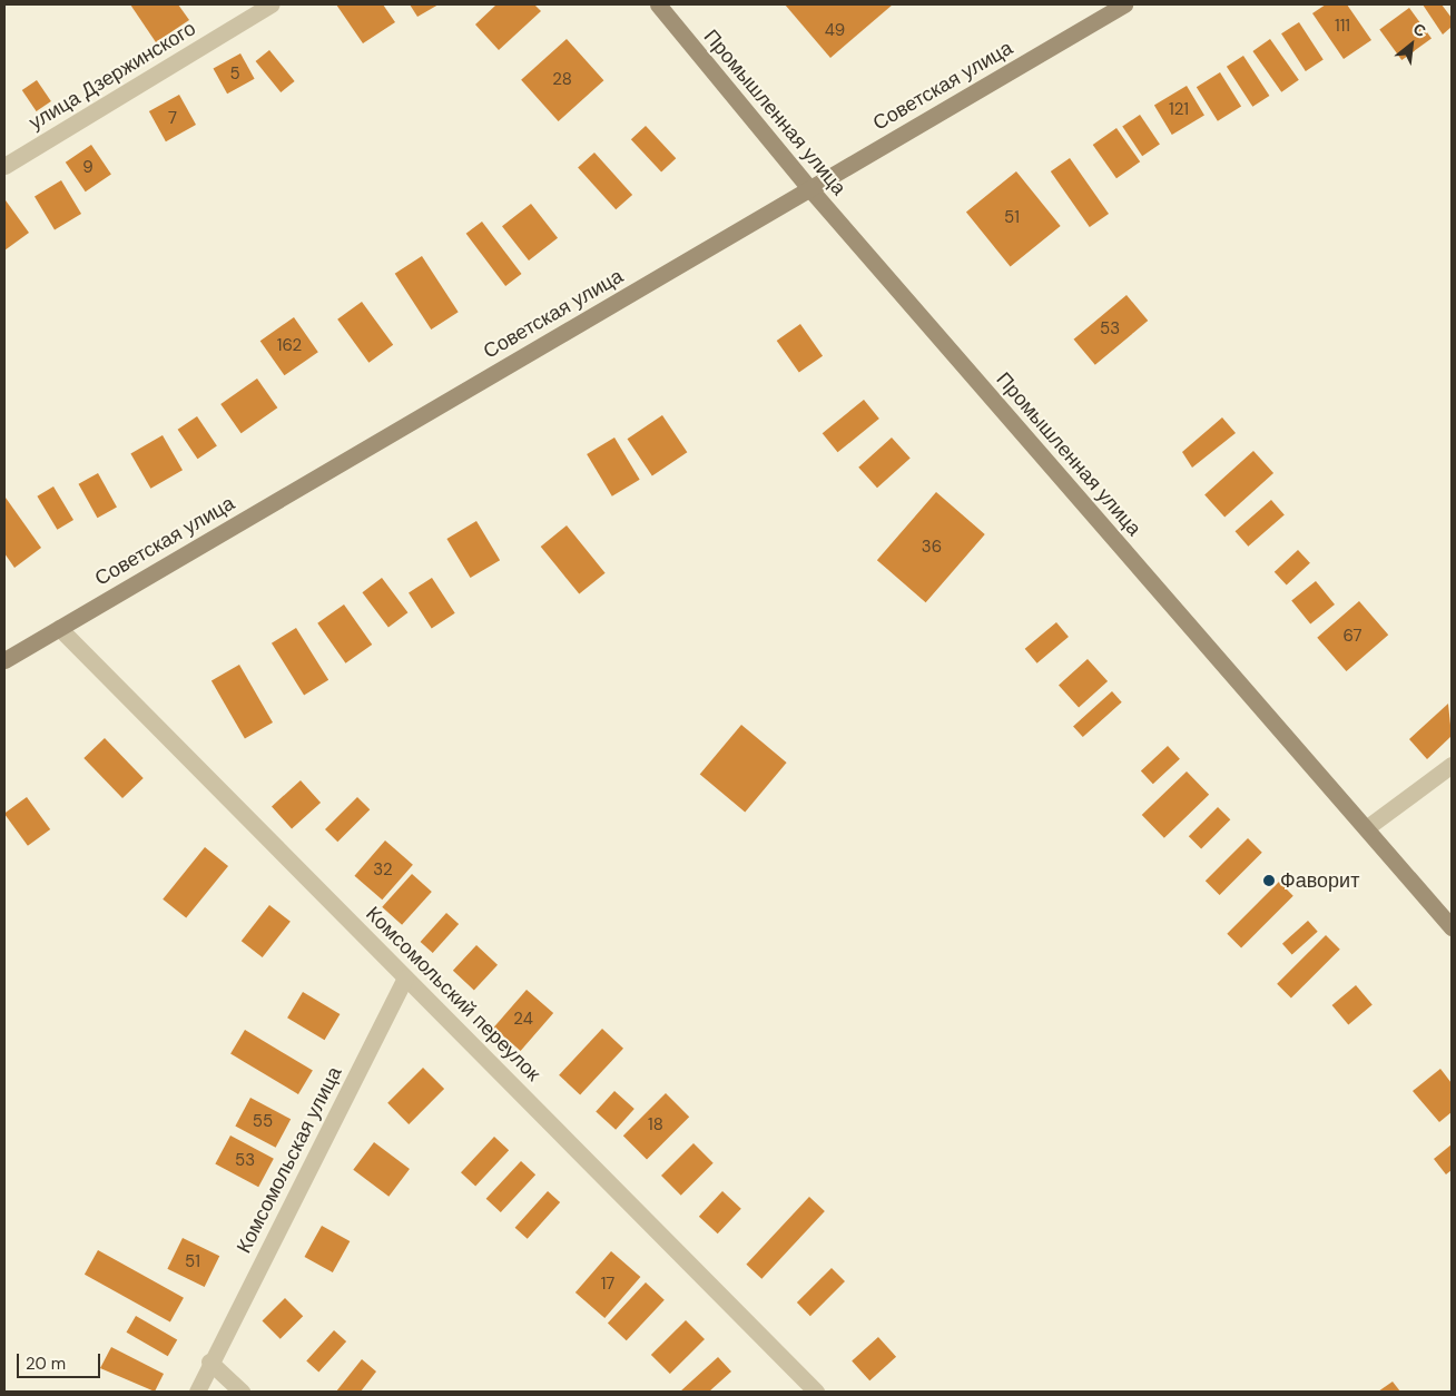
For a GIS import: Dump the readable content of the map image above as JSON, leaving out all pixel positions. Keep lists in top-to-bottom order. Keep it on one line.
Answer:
{"streets":{"street":["улица Дзержинского","Советская улица","Промышленная улица","Комсомольский переулок","Комсомольская улица"]},"crossings":[["Советская улица","Промышленная улица"],["Советская улица","Комсомольский переулок"],["Комсомольский переулок","Комсомольская улица"]],"places":["Фаворит"],"house_numbers":["111","49","5","28","121","7","9","51","53","162","36","67","32","24","55","18","53","51","17"],"scale_bar":"20 m","north":"top right"}
